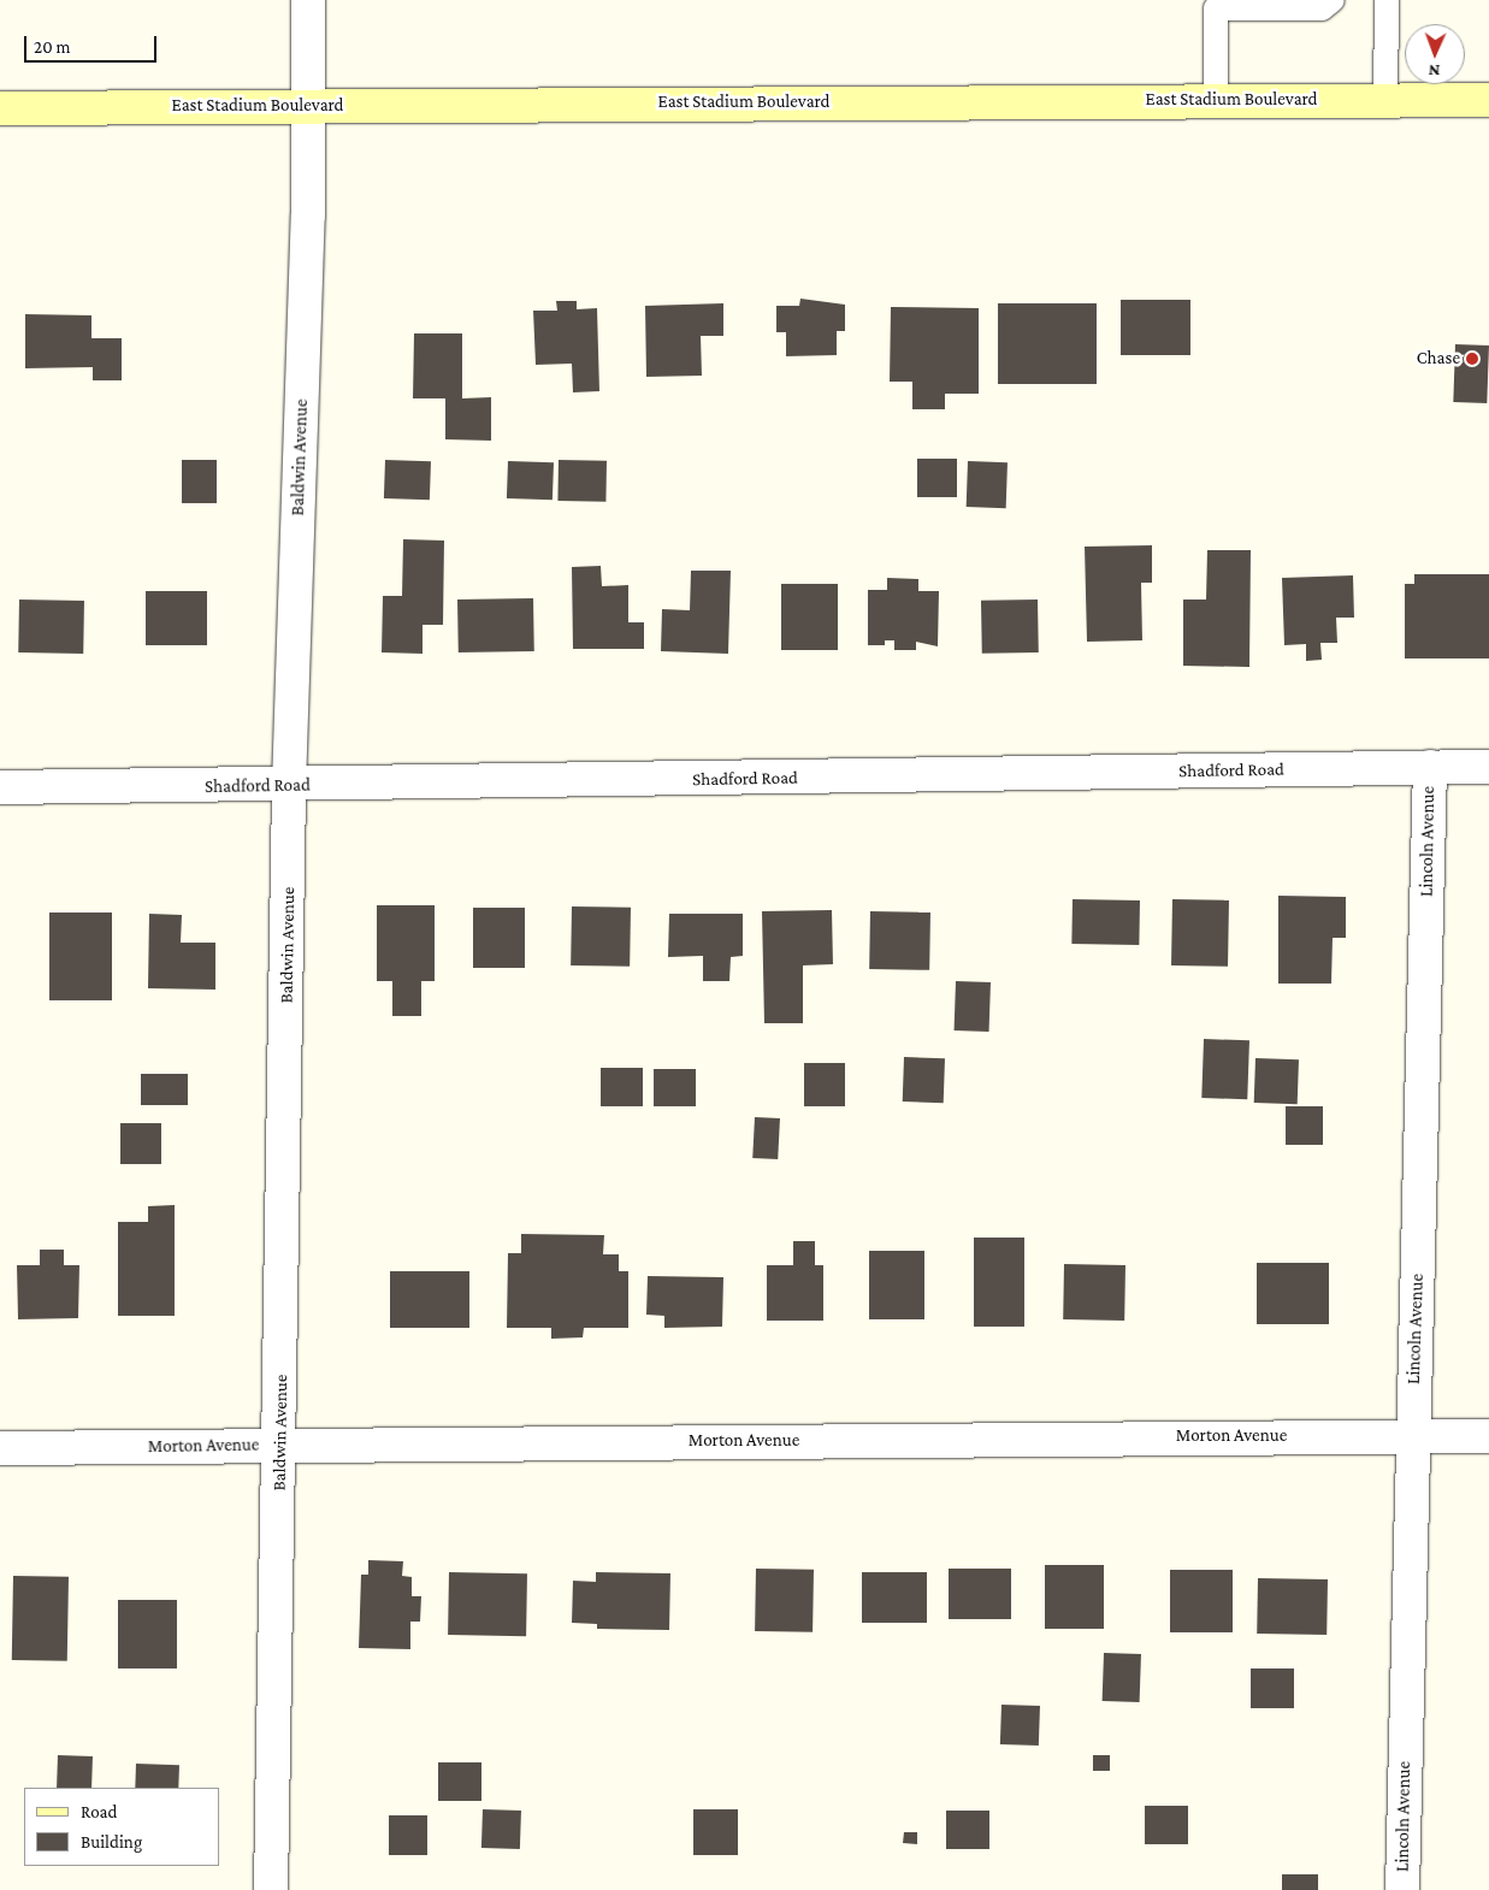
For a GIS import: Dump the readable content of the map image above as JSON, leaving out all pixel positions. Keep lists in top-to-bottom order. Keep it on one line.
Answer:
{"streets":{"main road":["East Stadium Boulevard"],"street":["Baldwin Avenue","Shadford Road","Lincoln Avenue","Morton Avenue"]},"crossings":[["East Stadium Boulevard","Baldwin Avenue"],["Baldwin Avenue","Shadford Road"],["Baldwin Avenue","Morton Avenue"],["Shadford Road","Lincoln Avenue"],["Lincoln Avenue","Morton Avenue"]],"places":["Chase"],"legend":["Road","Building"],"scale_bar":"20 m","north":"bottom"}
